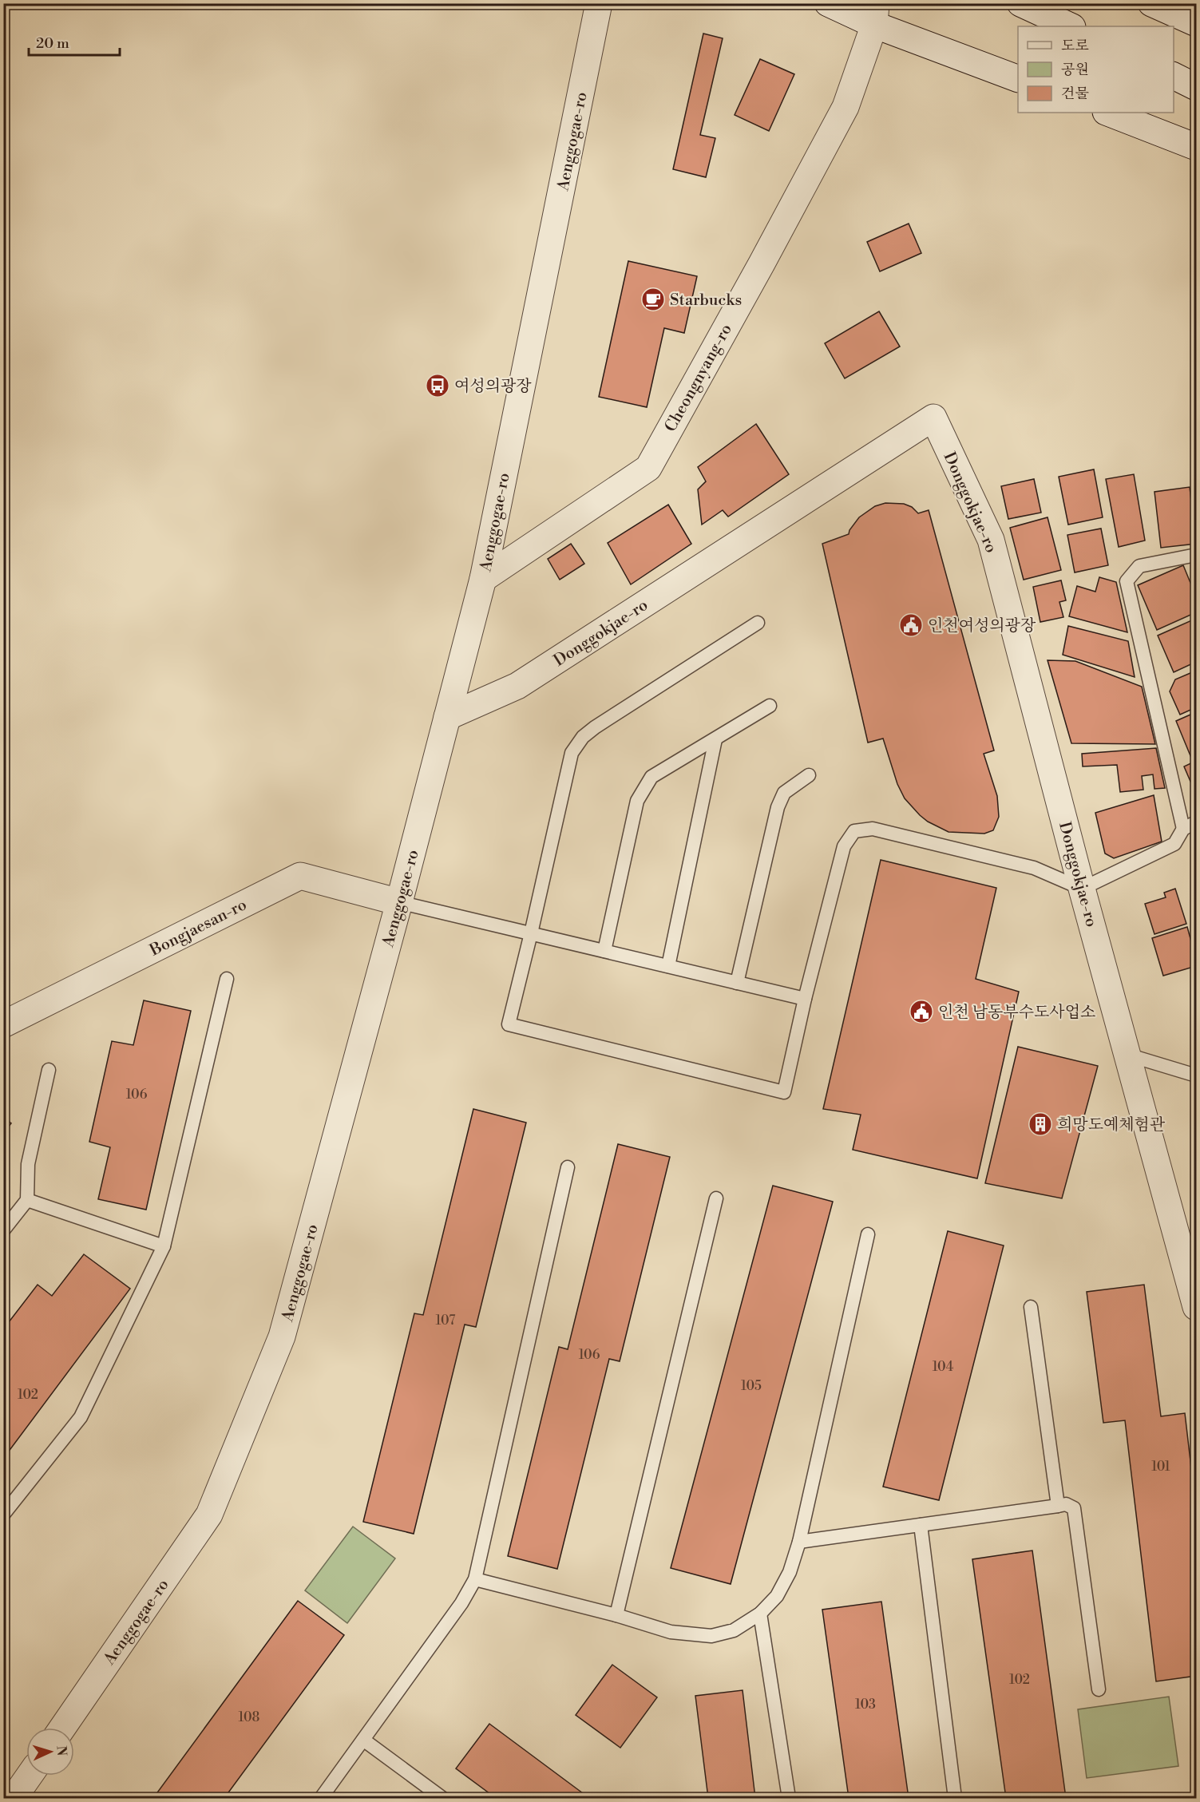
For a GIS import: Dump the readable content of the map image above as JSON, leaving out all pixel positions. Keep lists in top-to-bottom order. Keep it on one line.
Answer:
{"streets":{"street":["Aenggogae-ro","Cheongnyang-ro","Donggokjae-ro","Bongjaesan-ro"]},"crossings":[["Aenggogae-ro","Cheongnyang-ro"],["Aenggogae-ro","Donggokjae-ro"],["Aenggogae-ro","Bongjaesan-ro"]],"places":{"cafe":["Starbucks"],"bus stop":["여성의광장"],"public building":["인천여성의광장","인천 남동부수도사업소"],"building":["희망도예체험관"]},"house_numbers":["106","107","106","104","105","102","101","102","103","108"],"legend":["도로","공원","건물"],"scale_bar":"20 m","north":"right"}
